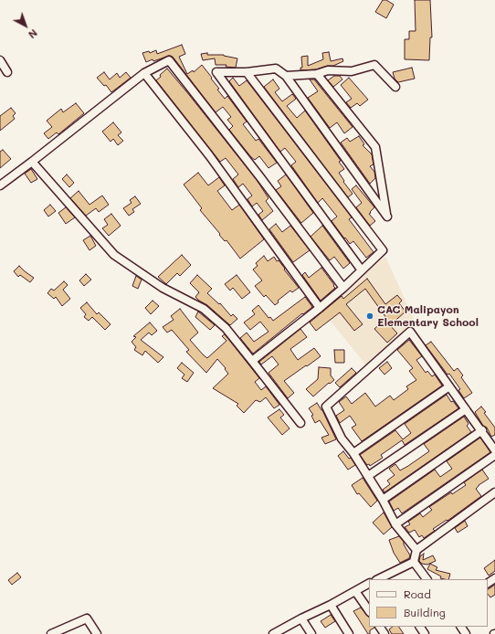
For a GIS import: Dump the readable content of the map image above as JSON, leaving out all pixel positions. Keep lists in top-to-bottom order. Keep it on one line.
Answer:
{"places":["CAC Malipayon Elementary School"],"legend":["Road","Building"],"north":"bottom right"}
